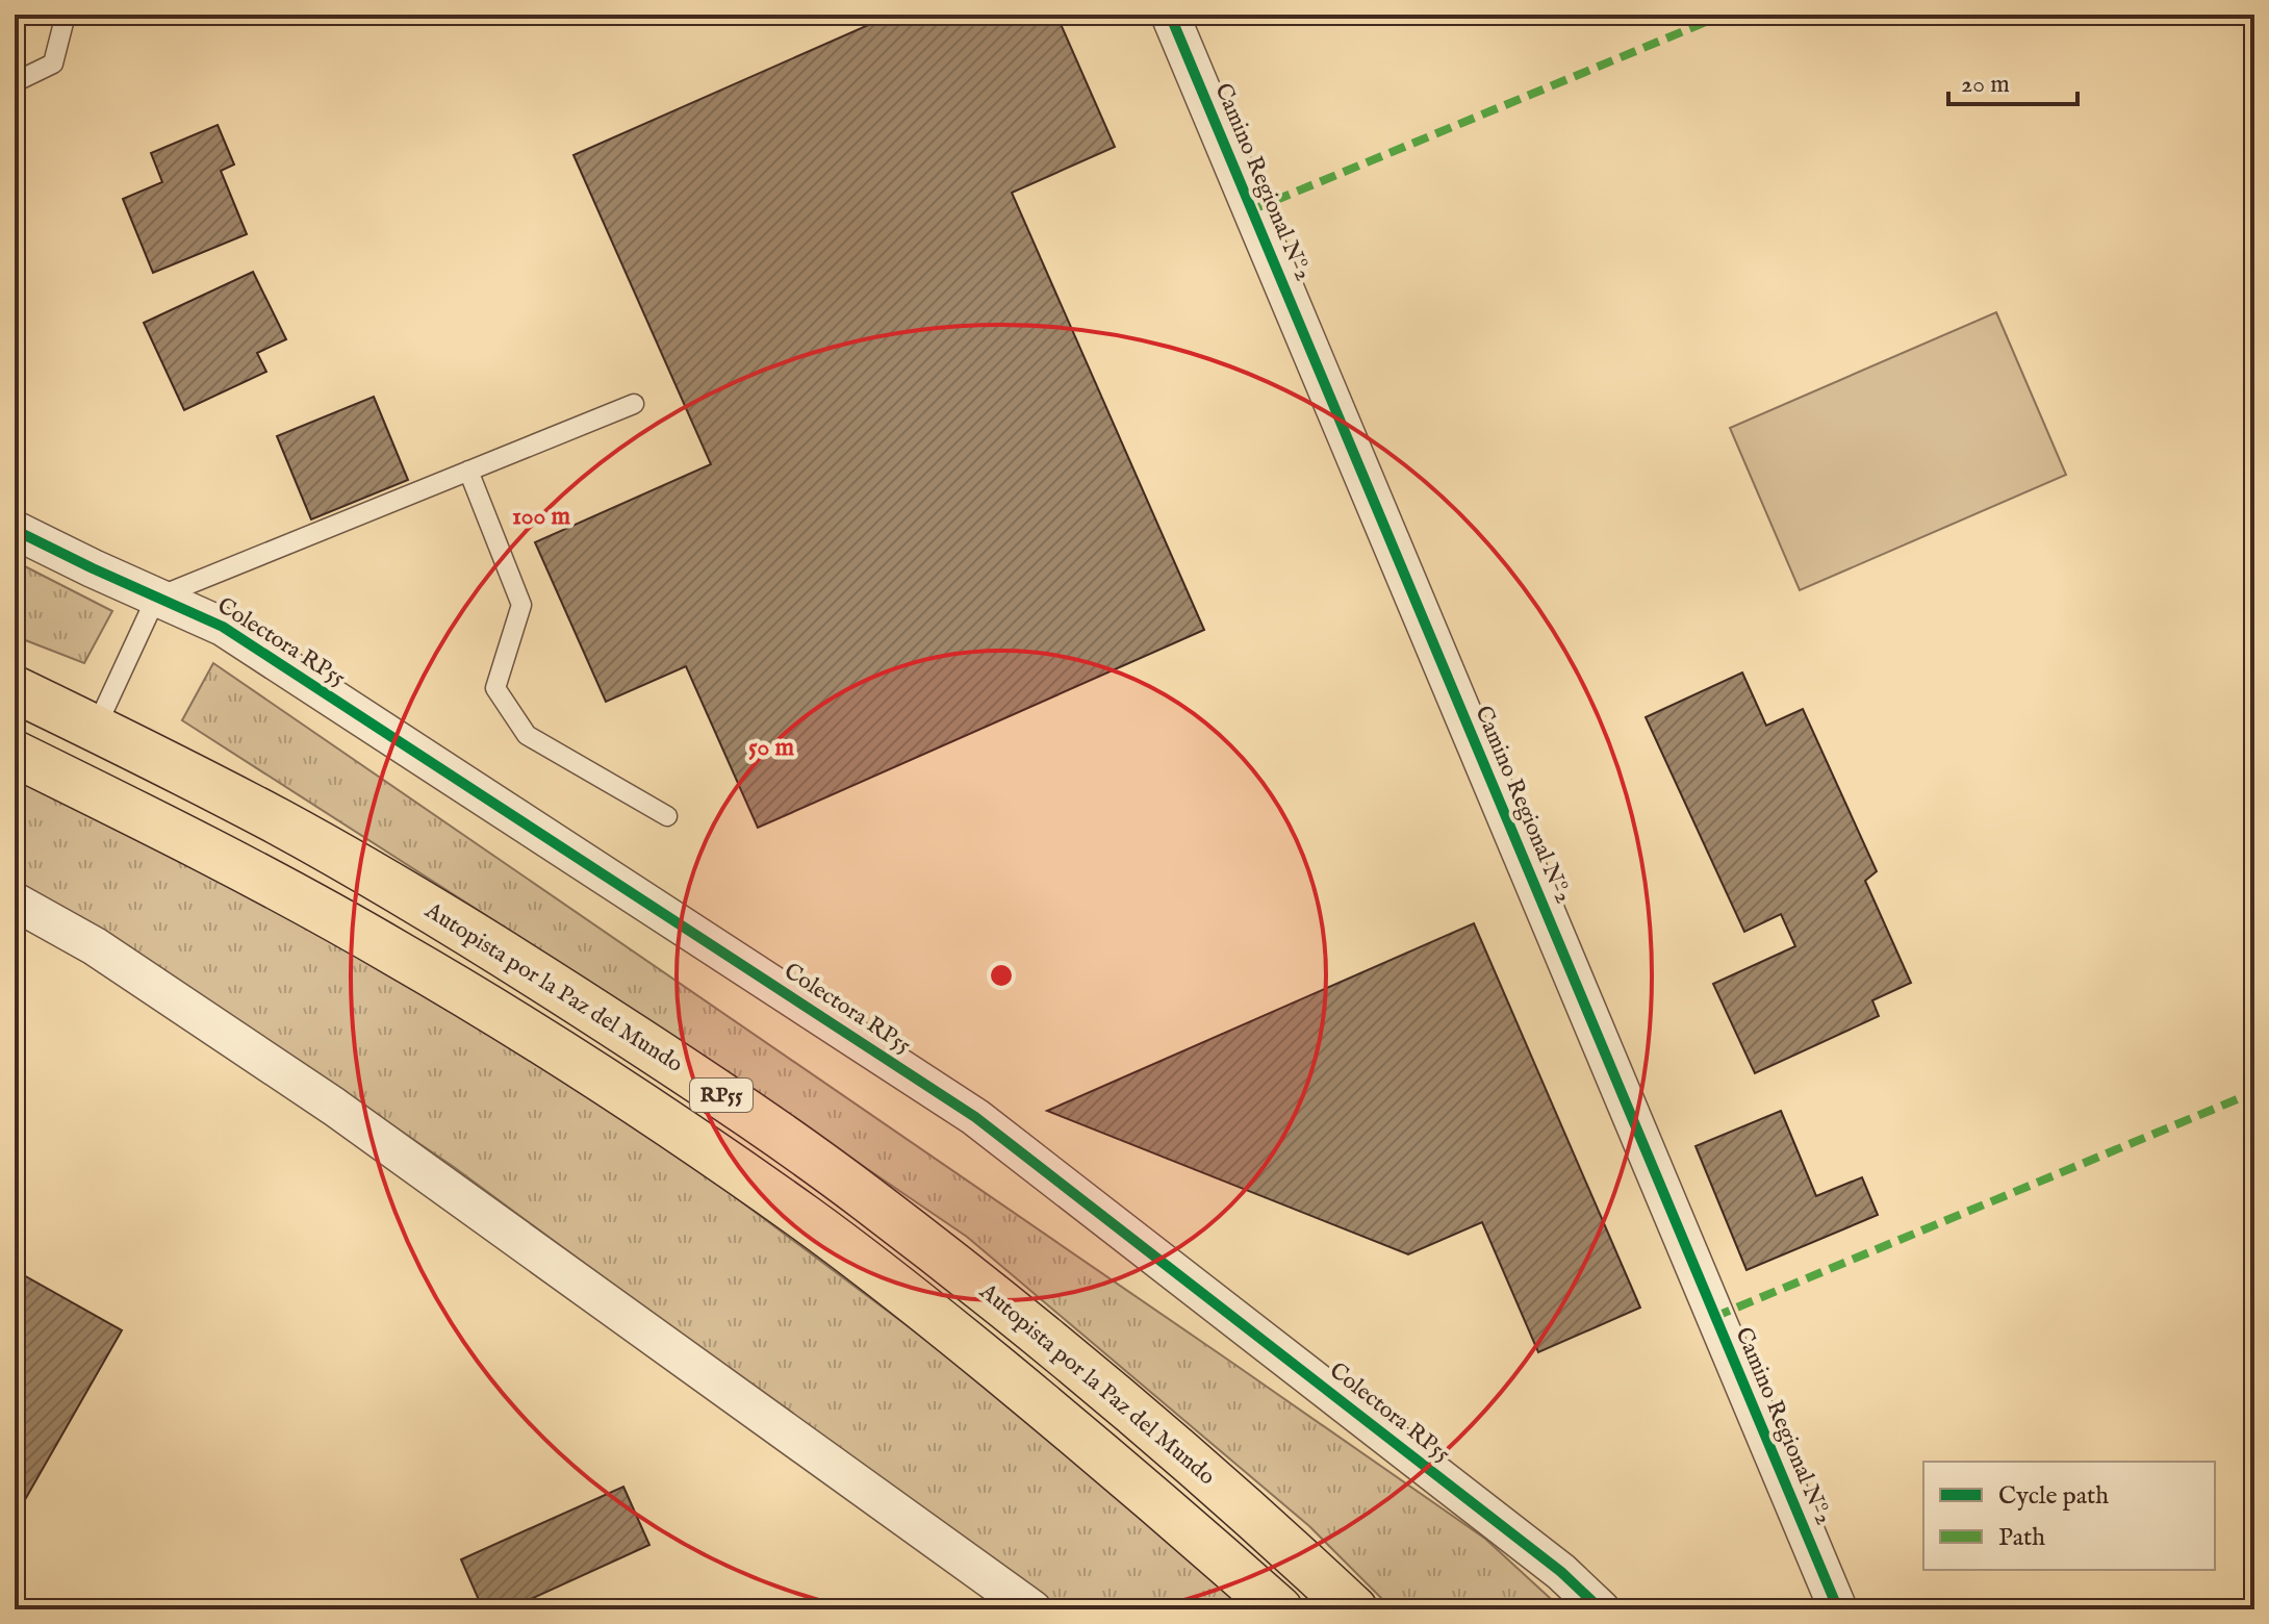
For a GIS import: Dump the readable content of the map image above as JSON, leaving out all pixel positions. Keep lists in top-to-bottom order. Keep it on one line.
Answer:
{"streets":{"highway":["Autopista por la Paz del Mundo","RP55"],"street":["Camino Regional Nº2","Colectora RP55"]},"legend":["Cycle path","Path"],"scale_bar":"20 m","rings":["100 m","50 m"]}
